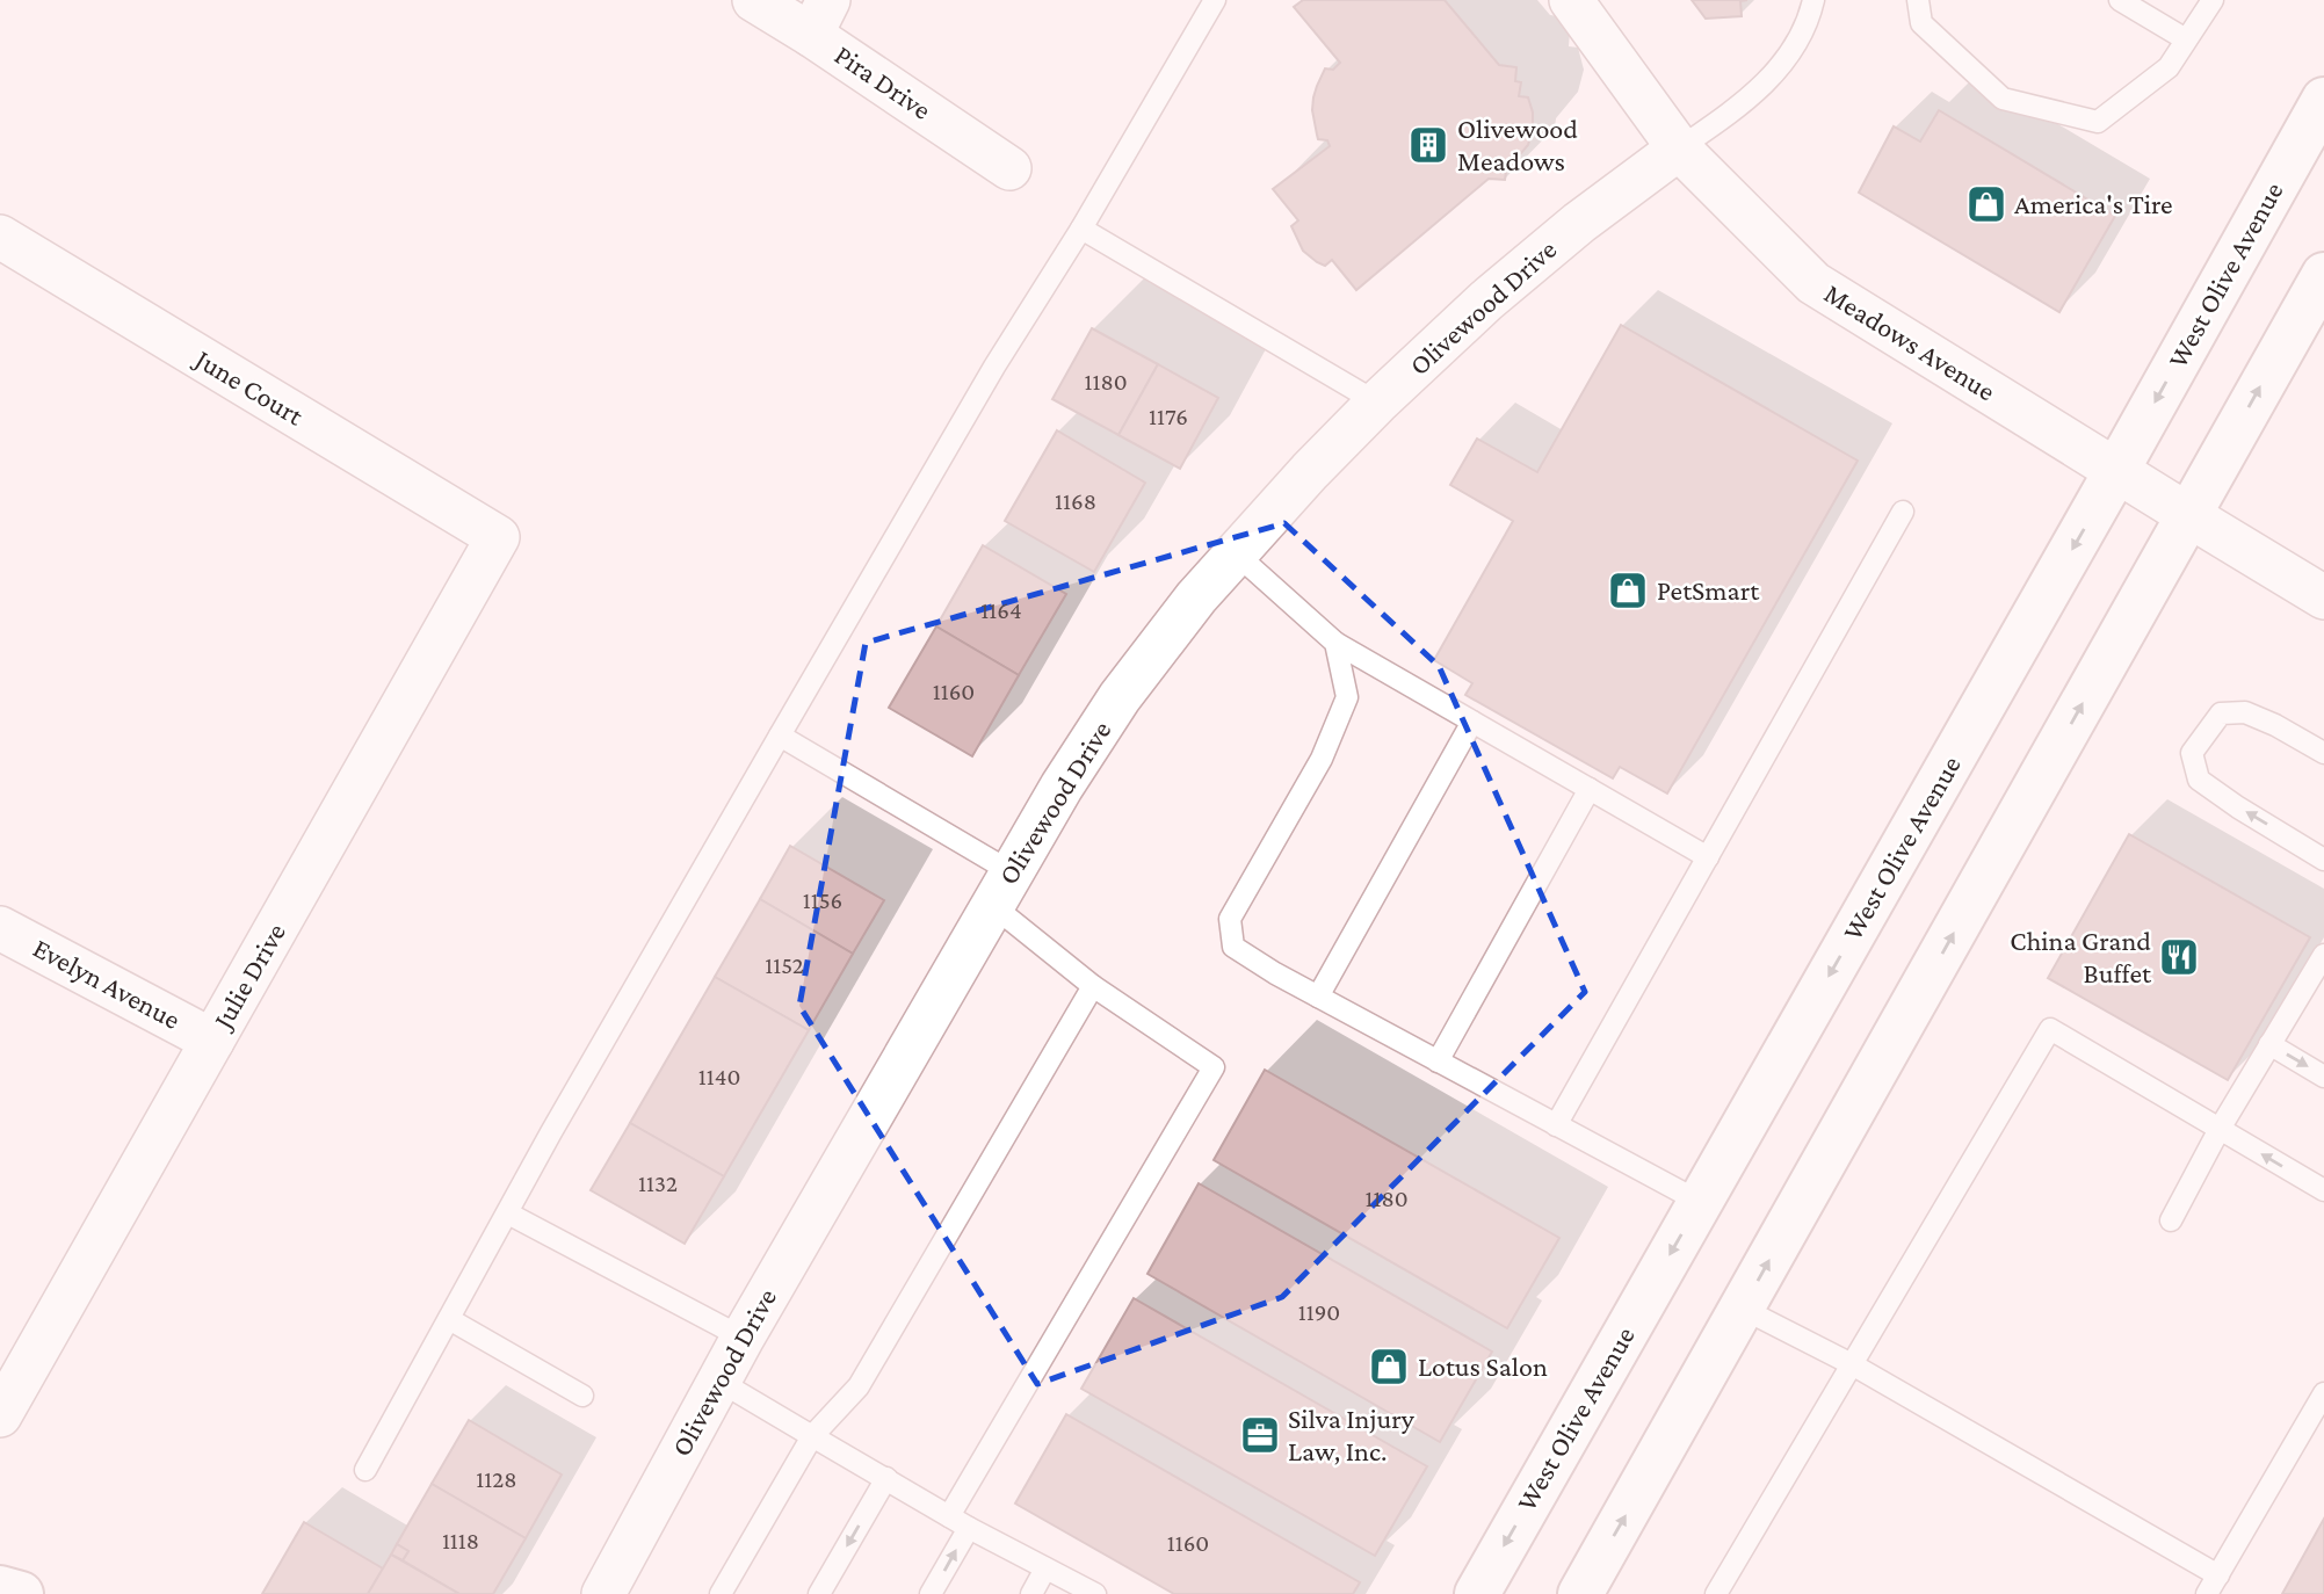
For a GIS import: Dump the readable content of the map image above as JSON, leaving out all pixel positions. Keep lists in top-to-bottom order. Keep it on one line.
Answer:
{"streets":{"main road":["West Olive Avenue"],"street":["Pira Drive","Olivewood Drive","Meadows Avenue","June Court","Julie Drive","Evelyn Avenue"]},"crossings":[["West Olive Avenue","Meadows Avenue"],["Olivewood Drive","Meadows Avenue"],["June Court","Julie Drive"],["Julie Drive","Evelyn Avenue"]],"places":{"building":["Olivewood Meadows"],"shop":["America's Tire","PetSmart","Lotus Salon"],"restaurant":["China Grand Buffet"],"office":["Silva Injury Law, Inc."]},"house_numbers":["1180","1176","1168","1164","1160","1156","1152","1140","1132","1180","1190","1128","1118","1160"]}
